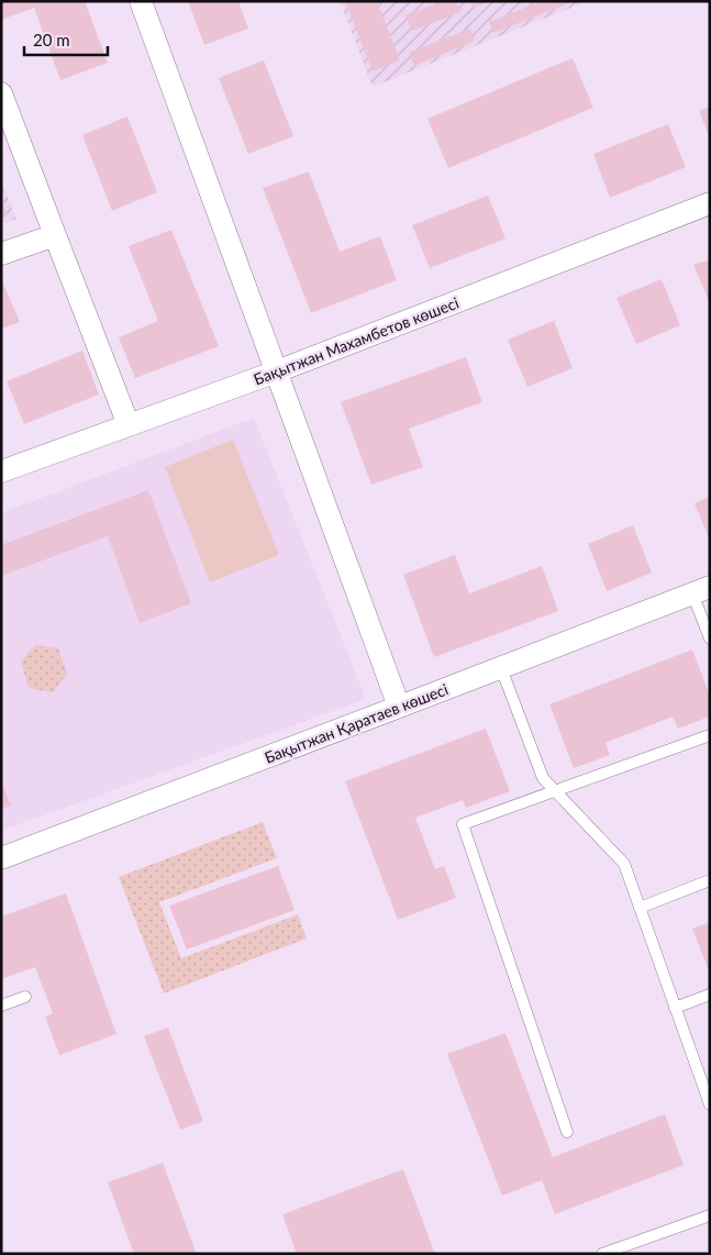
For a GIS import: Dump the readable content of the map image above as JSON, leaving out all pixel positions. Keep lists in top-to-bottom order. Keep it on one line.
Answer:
{"streets":{"street":["Бақытжан Махамбетов көшесі","Бақытжан Қаратаев көшесі"]},"scale_bar":"20 m"}
